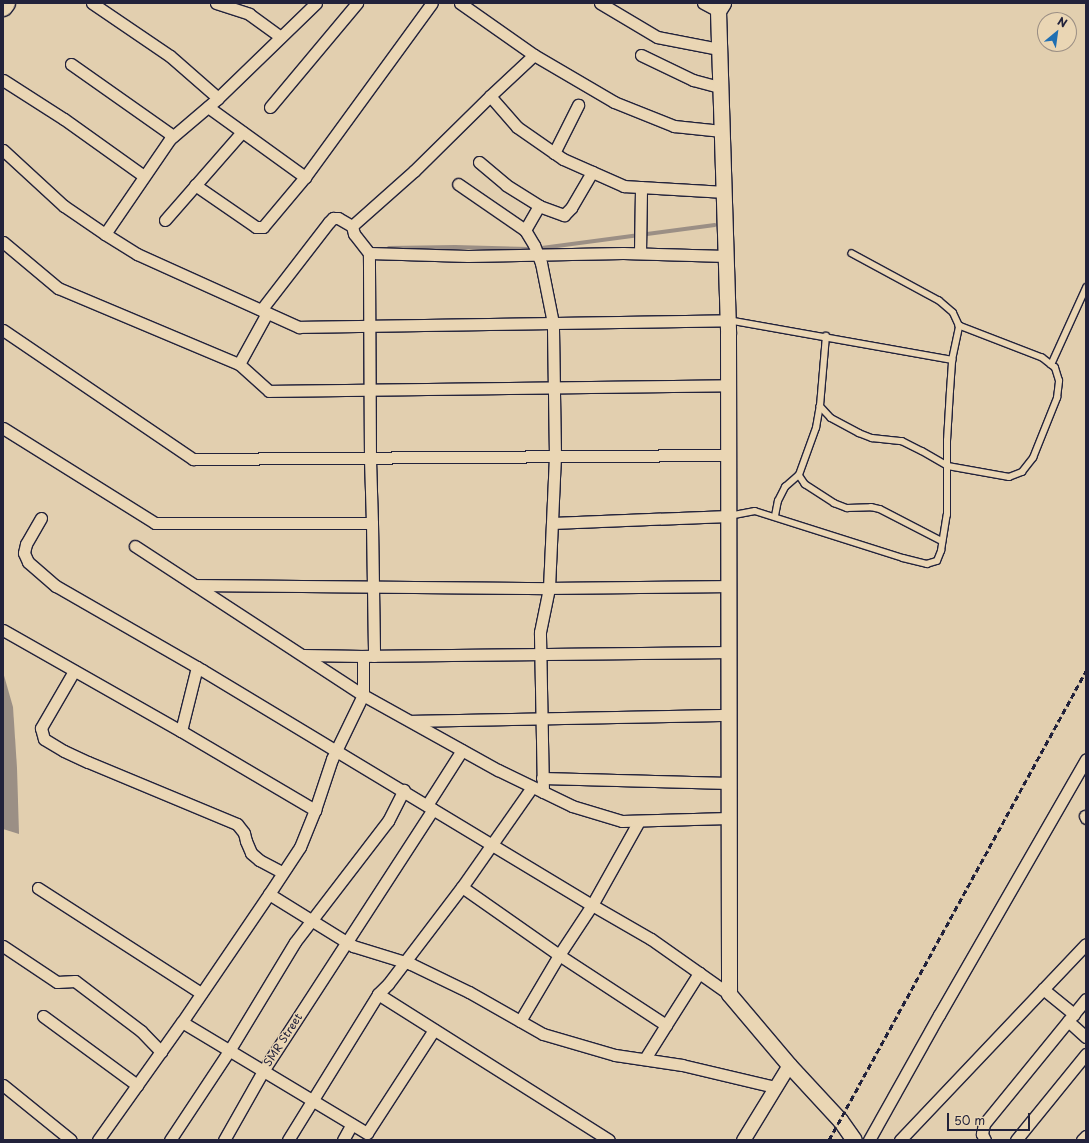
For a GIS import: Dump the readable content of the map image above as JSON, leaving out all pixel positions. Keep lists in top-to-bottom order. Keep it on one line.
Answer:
{"streets":{"street":["SMR Street"]},"scale_bar":"50 m","north":"top right"}
